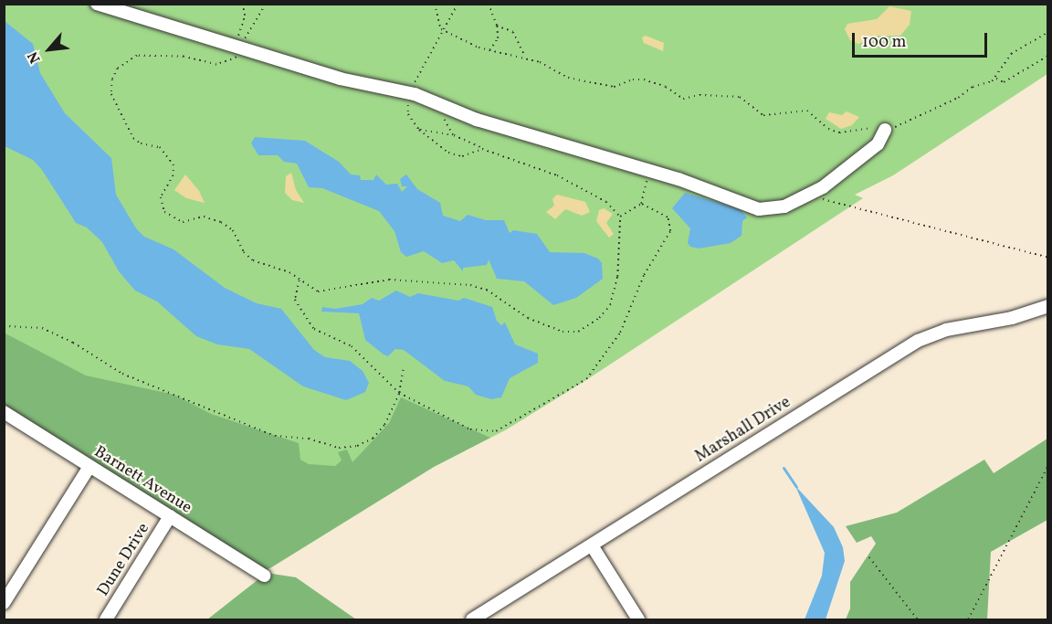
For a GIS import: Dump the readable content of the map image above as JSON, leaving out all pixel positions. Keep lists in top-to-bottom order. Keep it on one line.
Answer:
{"streets":{"street":["Marshall Drive","Barnett Avenue","Dune Drive"]},"crossings":[["Barnett Avenue","Dune Drive"]],"scale_bar":"100 m","north":"bottom left"}
